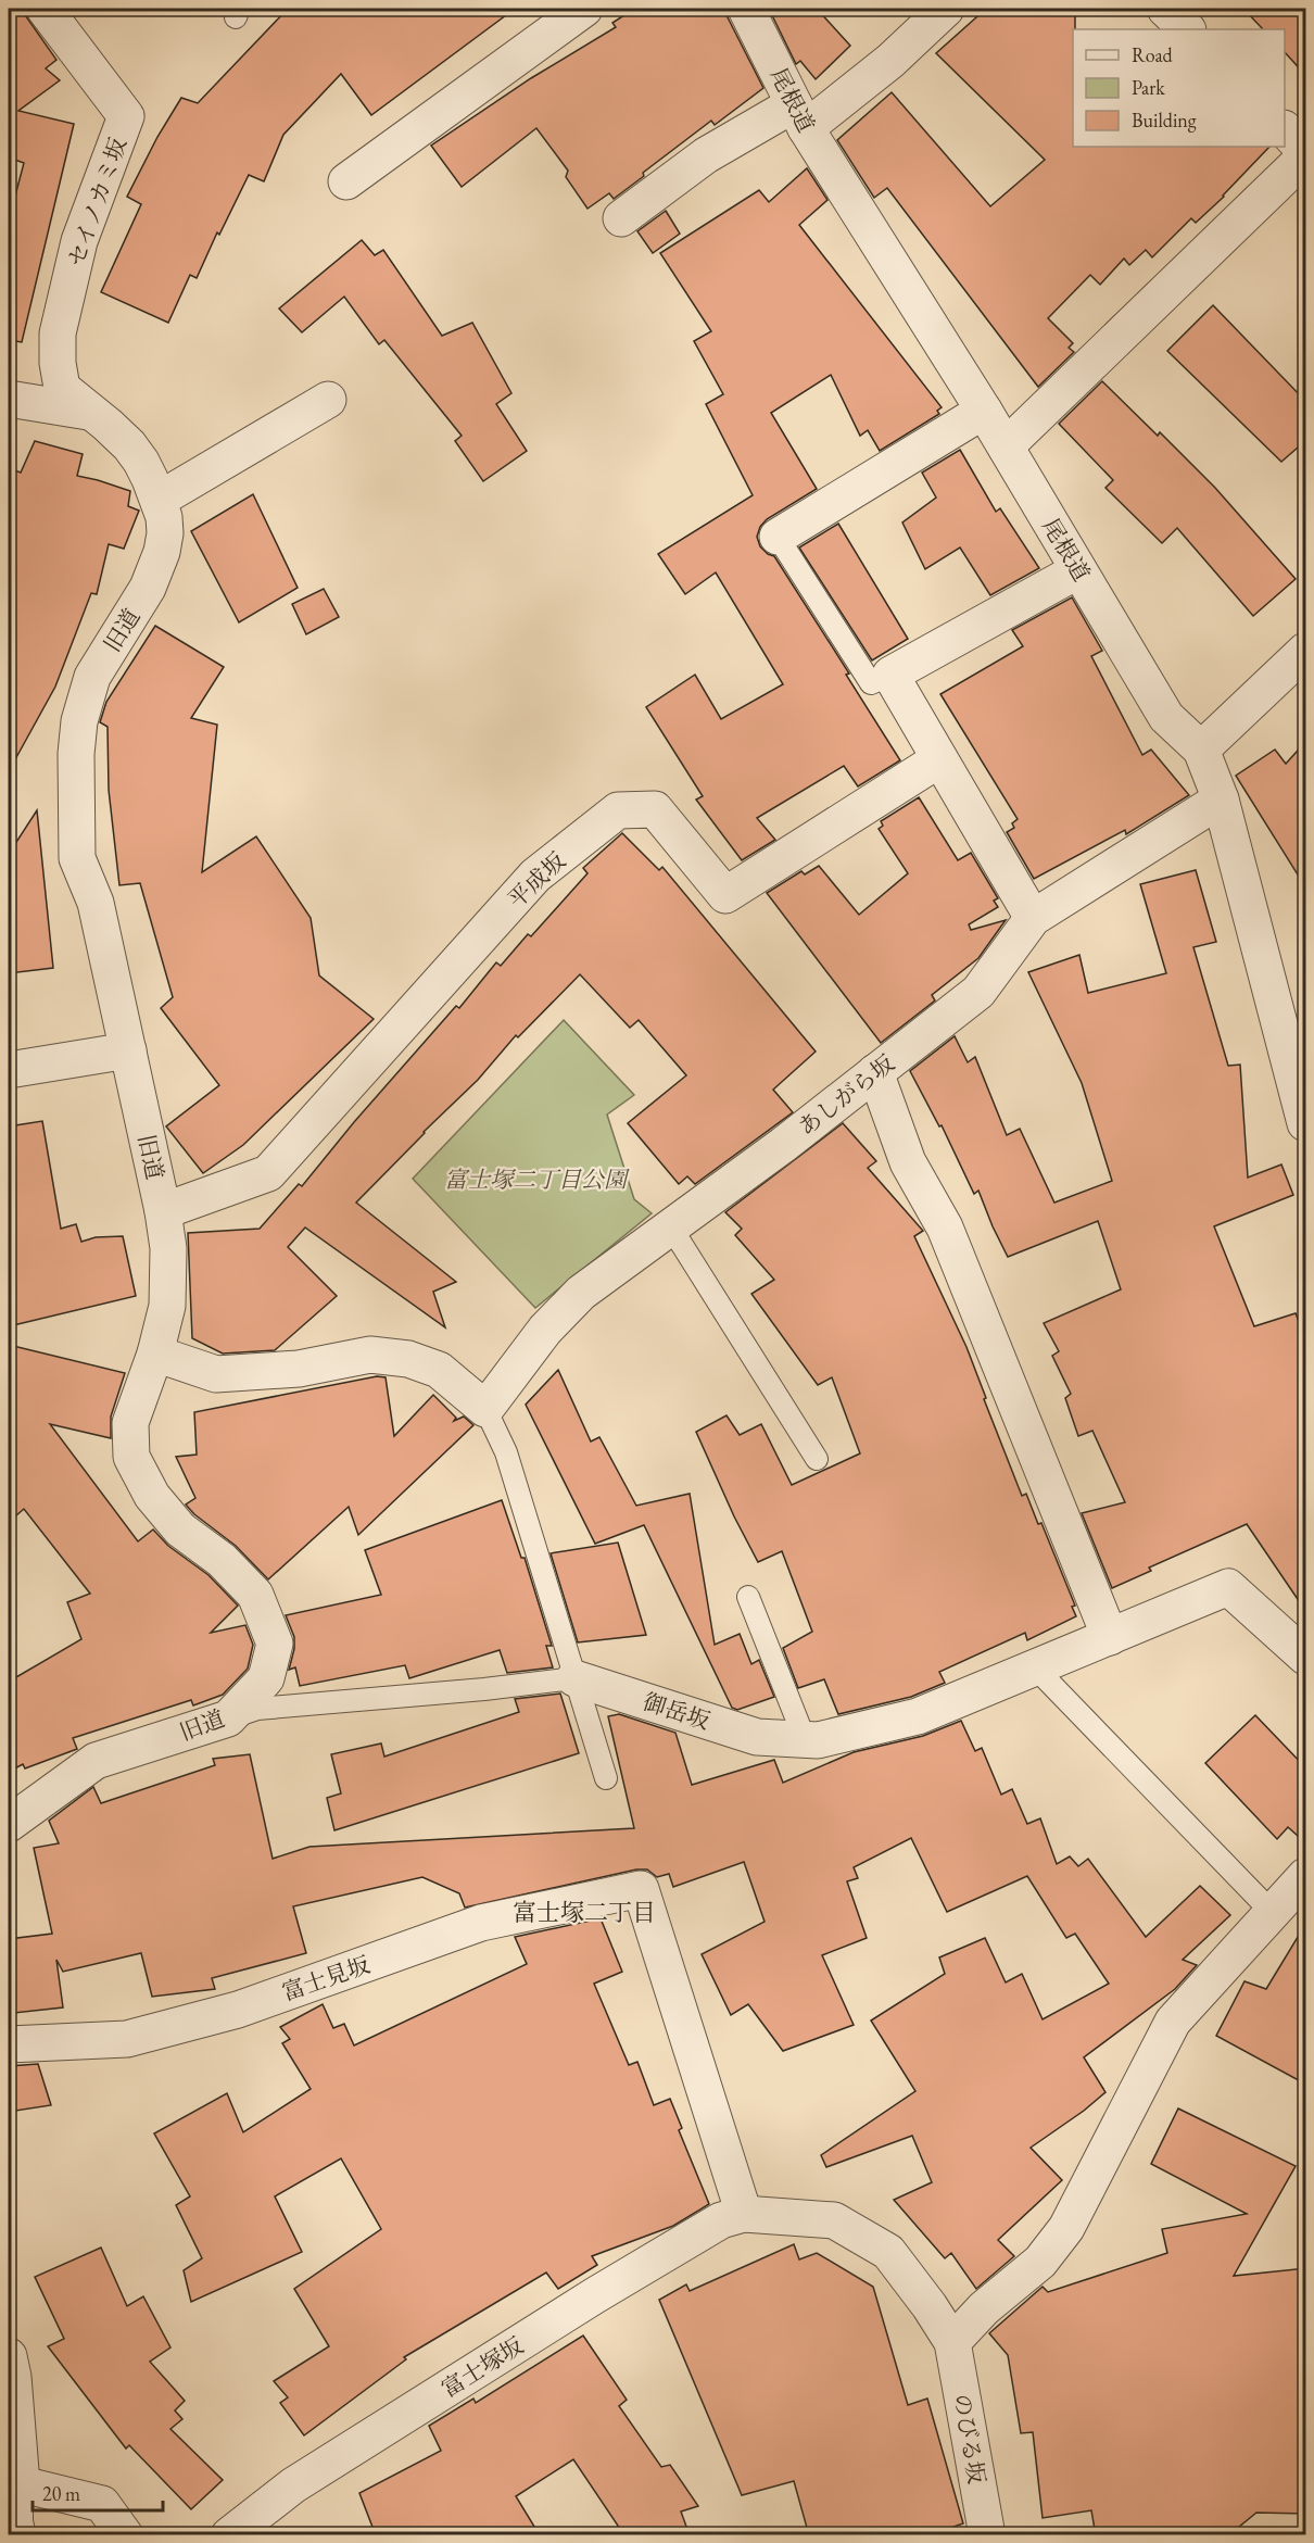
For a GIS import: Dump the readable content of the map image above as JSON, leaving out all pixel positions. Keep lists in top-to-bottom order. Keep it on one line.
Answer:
{"streets":{"street":["尾根道","セイノカミ坂","旧道","平成坂","あしがら坂","御岳坂","富士見坂","富士塚坂","のびる坂"]},"crossings":[["尾根道","あしがら坂"],["セイノカミ坂","旧道"],["旧道","平成坂"],["旧道","御岳坂"],["富士見坂","富士塚坂"]],"districts":["富士塚二丁目"],"parks":["富士塚二丁目公園"],"legend":["Road","Park","Building"],"scale_bar":"20 m"}
